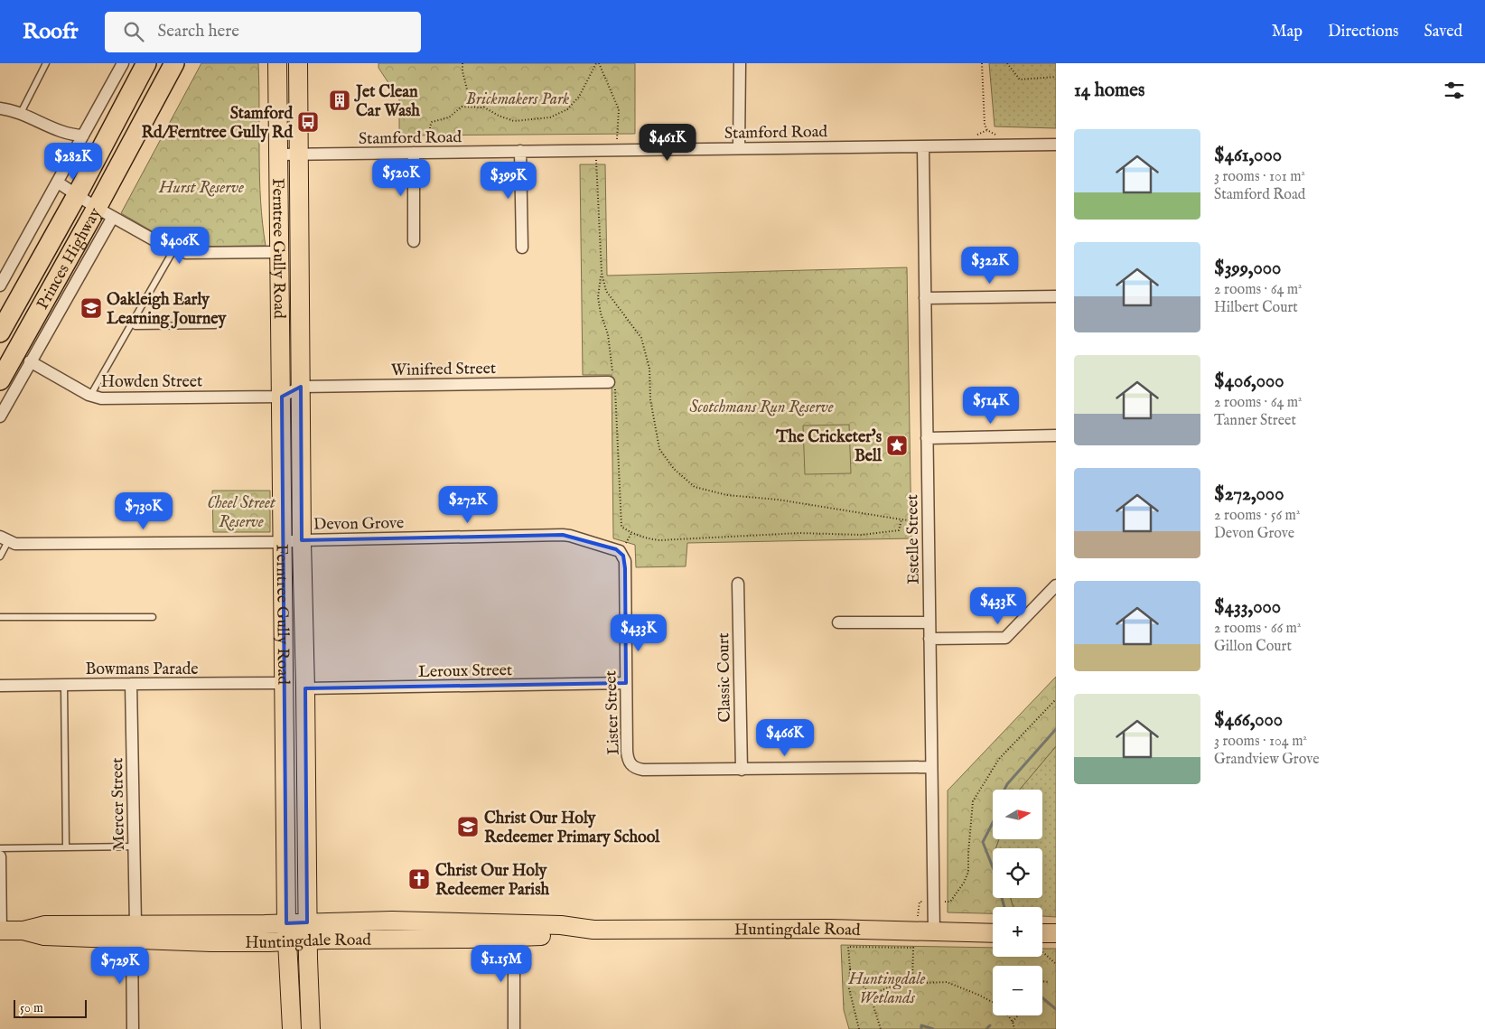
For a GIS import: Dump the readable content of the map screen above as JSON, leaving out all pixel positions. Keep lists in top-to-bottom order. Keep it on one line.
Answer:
{"streets":{"highway":["Princes Highway"],"main road":["Ferntree Gully Road","Huntingdale Road"],"street":["Stamford Road","Winifred Street","Howden Street","Devon Grove","Estelle Street","Bowmans Parade","Leroux Street","Classic Court","Lister Street","Mercer Street"]},"crossings":[["Stamford Road","Ferntree Gully Road"],["Stamford Road","Estelle Street"],["Ferntree Gully Road","Winifred Street"],["Ferntree Gully Road","Howden Street"],["Ferntree Gully Road","Devon Grove"],["Ferntree Gully Road","Bowmans Parade"],["Ferntree Gully Road","Leroux Street"],["Ferntree Gully Road","Huntingdale Road"],["Winifred Street","Howden Street"],["Devon Grove","Lister Street"],["Estelle Street","Huntingdale Road"],["Bowmans Parade","Mercer Street"],["Leroux Street","Lister Street"],["Classic Court","Lister Street"],["Mercer Street","Huntingdale Road"]],"parks":["Brickmakers Park","Hurst Reserve","Scotchmans Run Reserve","Cheel Street Reserve","Huntingdale Wetlands"],"places":{"building":["Jet Clean Car Wash"],"bus stop":["Stamford Rd/Ferntree Gully Rd"],"school or university":["Oakleigh Early Learning Journey","Christ Our Holy Redeemer Primary School"],"place":["The Cricketer's Bell"],"church":["Christ Our Holy Redeemer Parish"]},"scale_bar":"50 m","north":"right","page":{"header":"Roofr","search":"Search here","nav":["Map","Directions","Saved"],"heading":"14 homes","list":[{"name":"$461,000","note":"3 rooms · 101 m² · Stamford Road"},{"name":"$399,000","note":"2 rooms · 64 m² · Hilbert Court"},{"name":"$406,000","note":"2 rooms · 64 m² · Tanner Street"},{"name":"$272,000","note":"2 rooms · 56 m² · Devon Grove"},{"name":"$433,000","note":"2 rooms · 66 m² · Gillon Court"},{"name":"$466,000","note":"3 rooms · 104 m² · Grandview Grove"}],"price":["$461K","$282K","$520K","$399K","$406K","$322K","$514K","$272K","$730K","$433K","$433K","$466K","$1.15M","$729K"],"map_buttons":["+","−"],"scale":"50 m"}}
